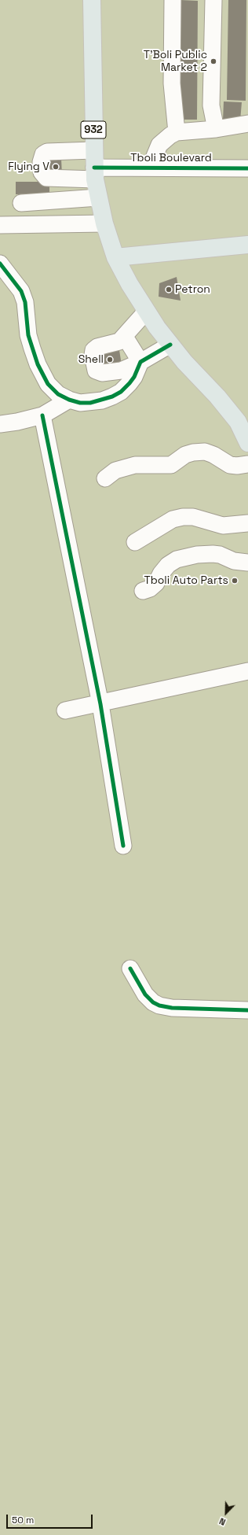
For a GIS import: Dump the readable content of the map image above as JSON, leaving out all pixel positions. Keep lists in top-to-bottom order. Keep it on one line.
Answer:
{"streets":{"main road":["932"],"street":["Tboli Boulevard"]},"crossings":[["932","Tboli Boulevard"]],"places":["T'Boli Public Market 2","Flying V","Petron","Shell","Tboli Auto Parts"],"scale_bar":"50 m","north":"bottom left"}
